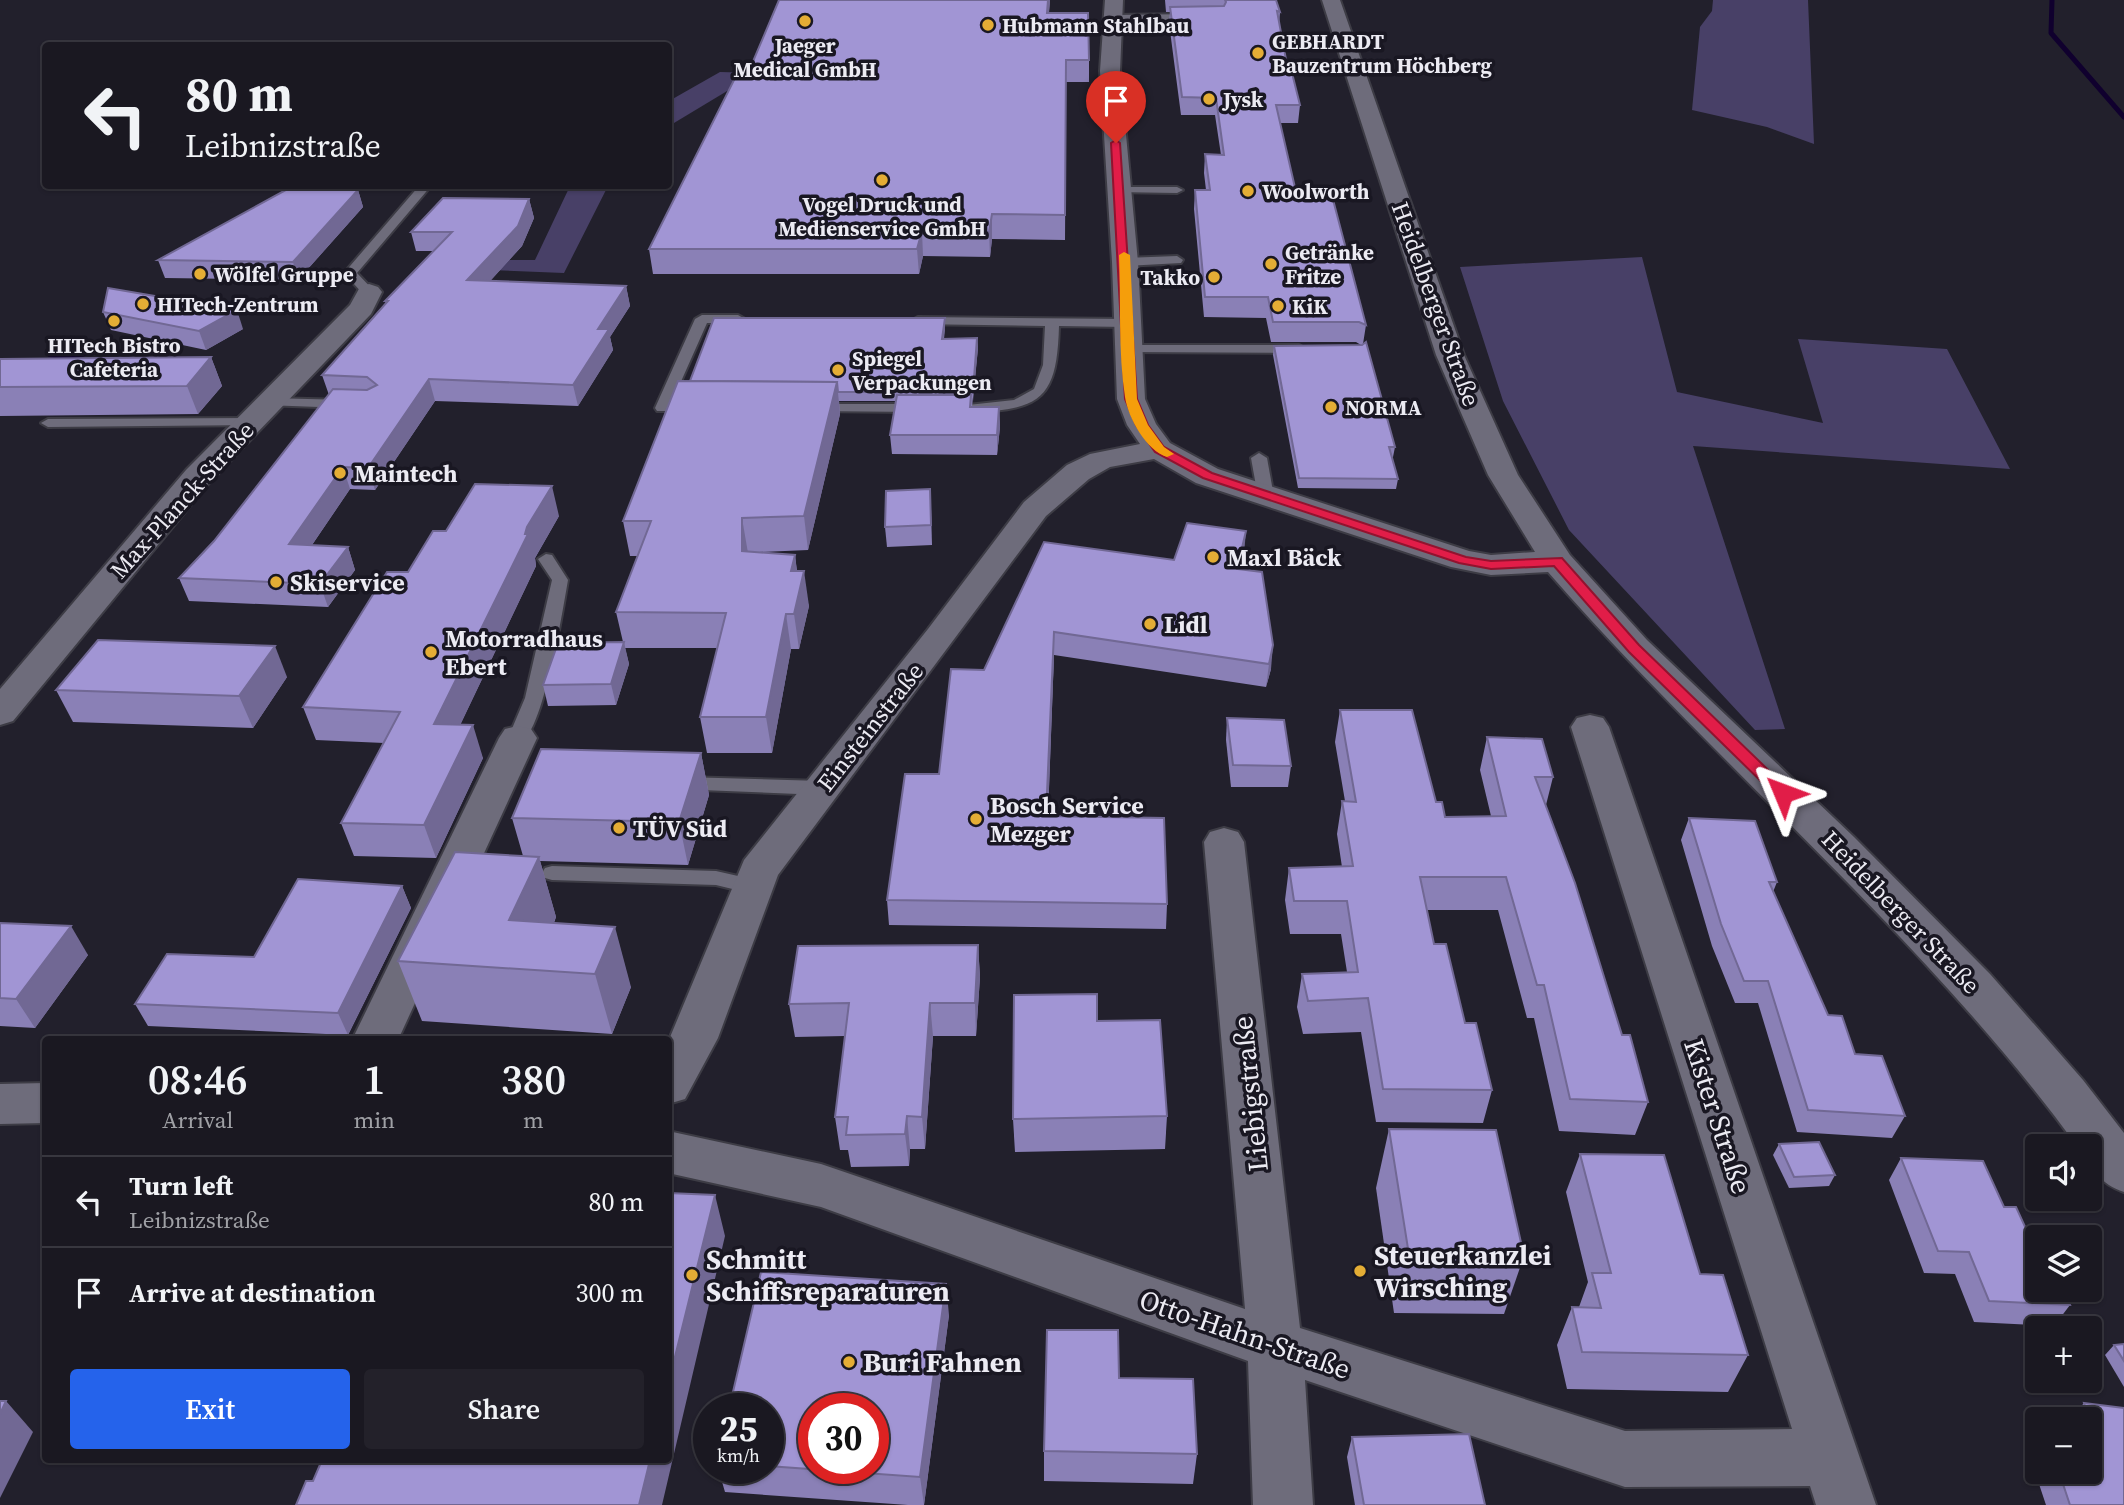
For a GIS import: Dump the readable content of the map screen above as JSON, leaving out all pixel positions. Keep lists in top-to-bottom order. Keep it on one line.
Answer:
{"streets":{"street":["Heidelberger Straße","Max-Planck-Straße","Einsteinstraße","Liebigstraße","Kister Straße","Otto-Hahn-Straße"]},"crossings":[["Liebigstraße","Otto-Hahn-Straße"],["Kister Straße","Otto-Hahn-Straße"]],"places":["Jaeger Medical GmbH","Hubmann Stahlbau","GEBHARDT Bauzentrum Höchberg","Jysk","Vogel Druck und Medienservice GmbH","Woolworth","Getränke Fritze","Wölfel Gruppe","Takko","HITech-Zentrum","KiK","HITech Bistro Cafeteria","Spiegel Verpackungen","NORMA","Maintech","Maxl Bäck","Skiservice","Lidl","Motorradhaus Ebert","Bosch Service Mezger","TÜV Süd","Steuerkanzlei Wirsching","Schmitt Schiffsreparaturen","Buri Fahnen"],"page":{"turn":["80 m","Leibnizstraße"],"eta":["08:46","Arrival","1","min","380","m"],"map_buttons":["+","−"],"list":[{"name":"Turn left","note":"Leibnizstraße","value":"80 m"},{"name":"Arrive at destination","value":"300 m"}],"buttons":["Exit","Share"],"speed":"25 km/h","limit":"30"}}
